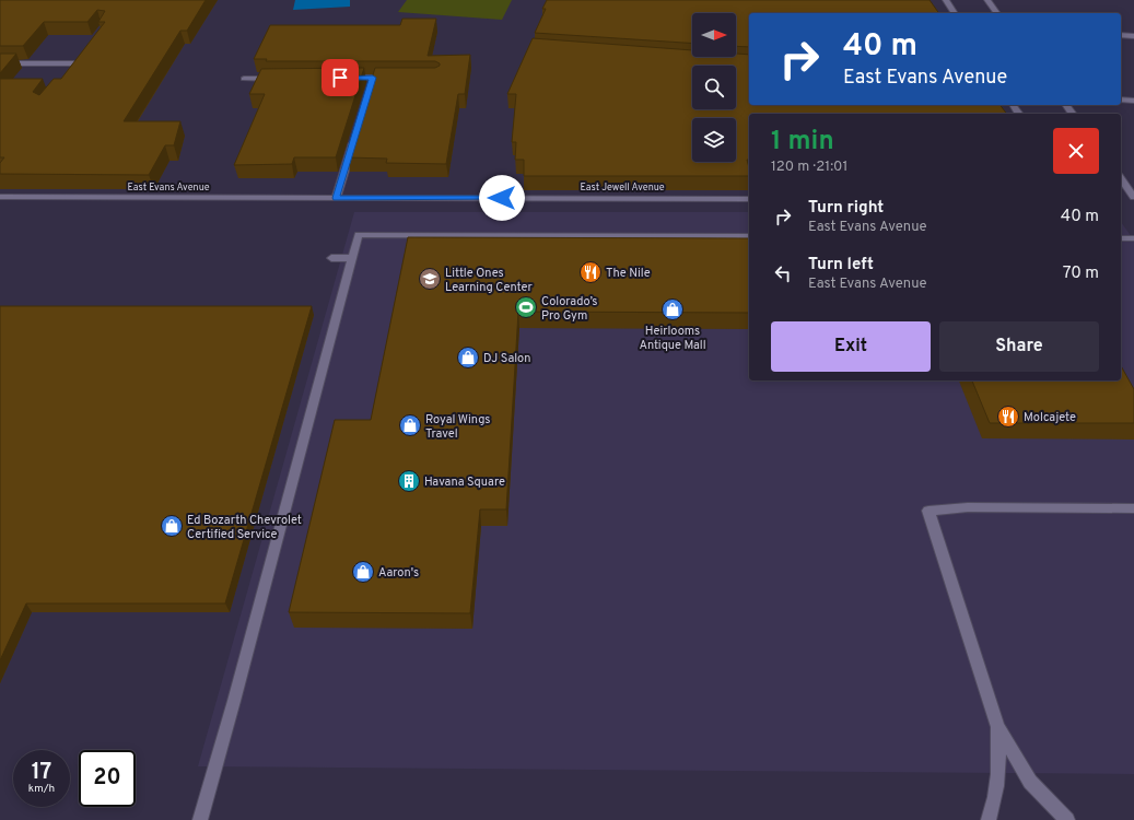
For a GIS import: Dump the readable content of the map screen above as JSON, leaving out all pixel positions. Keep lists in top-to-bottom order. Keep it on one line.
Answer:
{"streets":{"street":["East Evans Avenue","East Jewell Avenue"]},"crossings":[["East Evans Avenue","East Jewell Avenue"]],"places":{"restaurant":["The Nile","Molcajete"],"school or university":["Little Ones Learning Center"],"sports":["Colorado’s Pro Gym"],"shop":["Heirlooms Antique Mall","DJ Salon","Royal Wings Travel","Ed Bozarth Chevrolet Certified Service","Aaron's"],"building":["Havana Square"]},"north":"right","page":{"turn":["40 m","East Evans Avenue"],"heading":["1 min","120 m · 21:01"],"list":[{"name":"Turn right","note":"East Evans Avenue","value":"40 m"},{"name":"Turn left","note":"East Evans Avenue","value":"70 m"}],"buttons":["Exit","Share"],"speed":"17 km/h","limit":"20"}}
